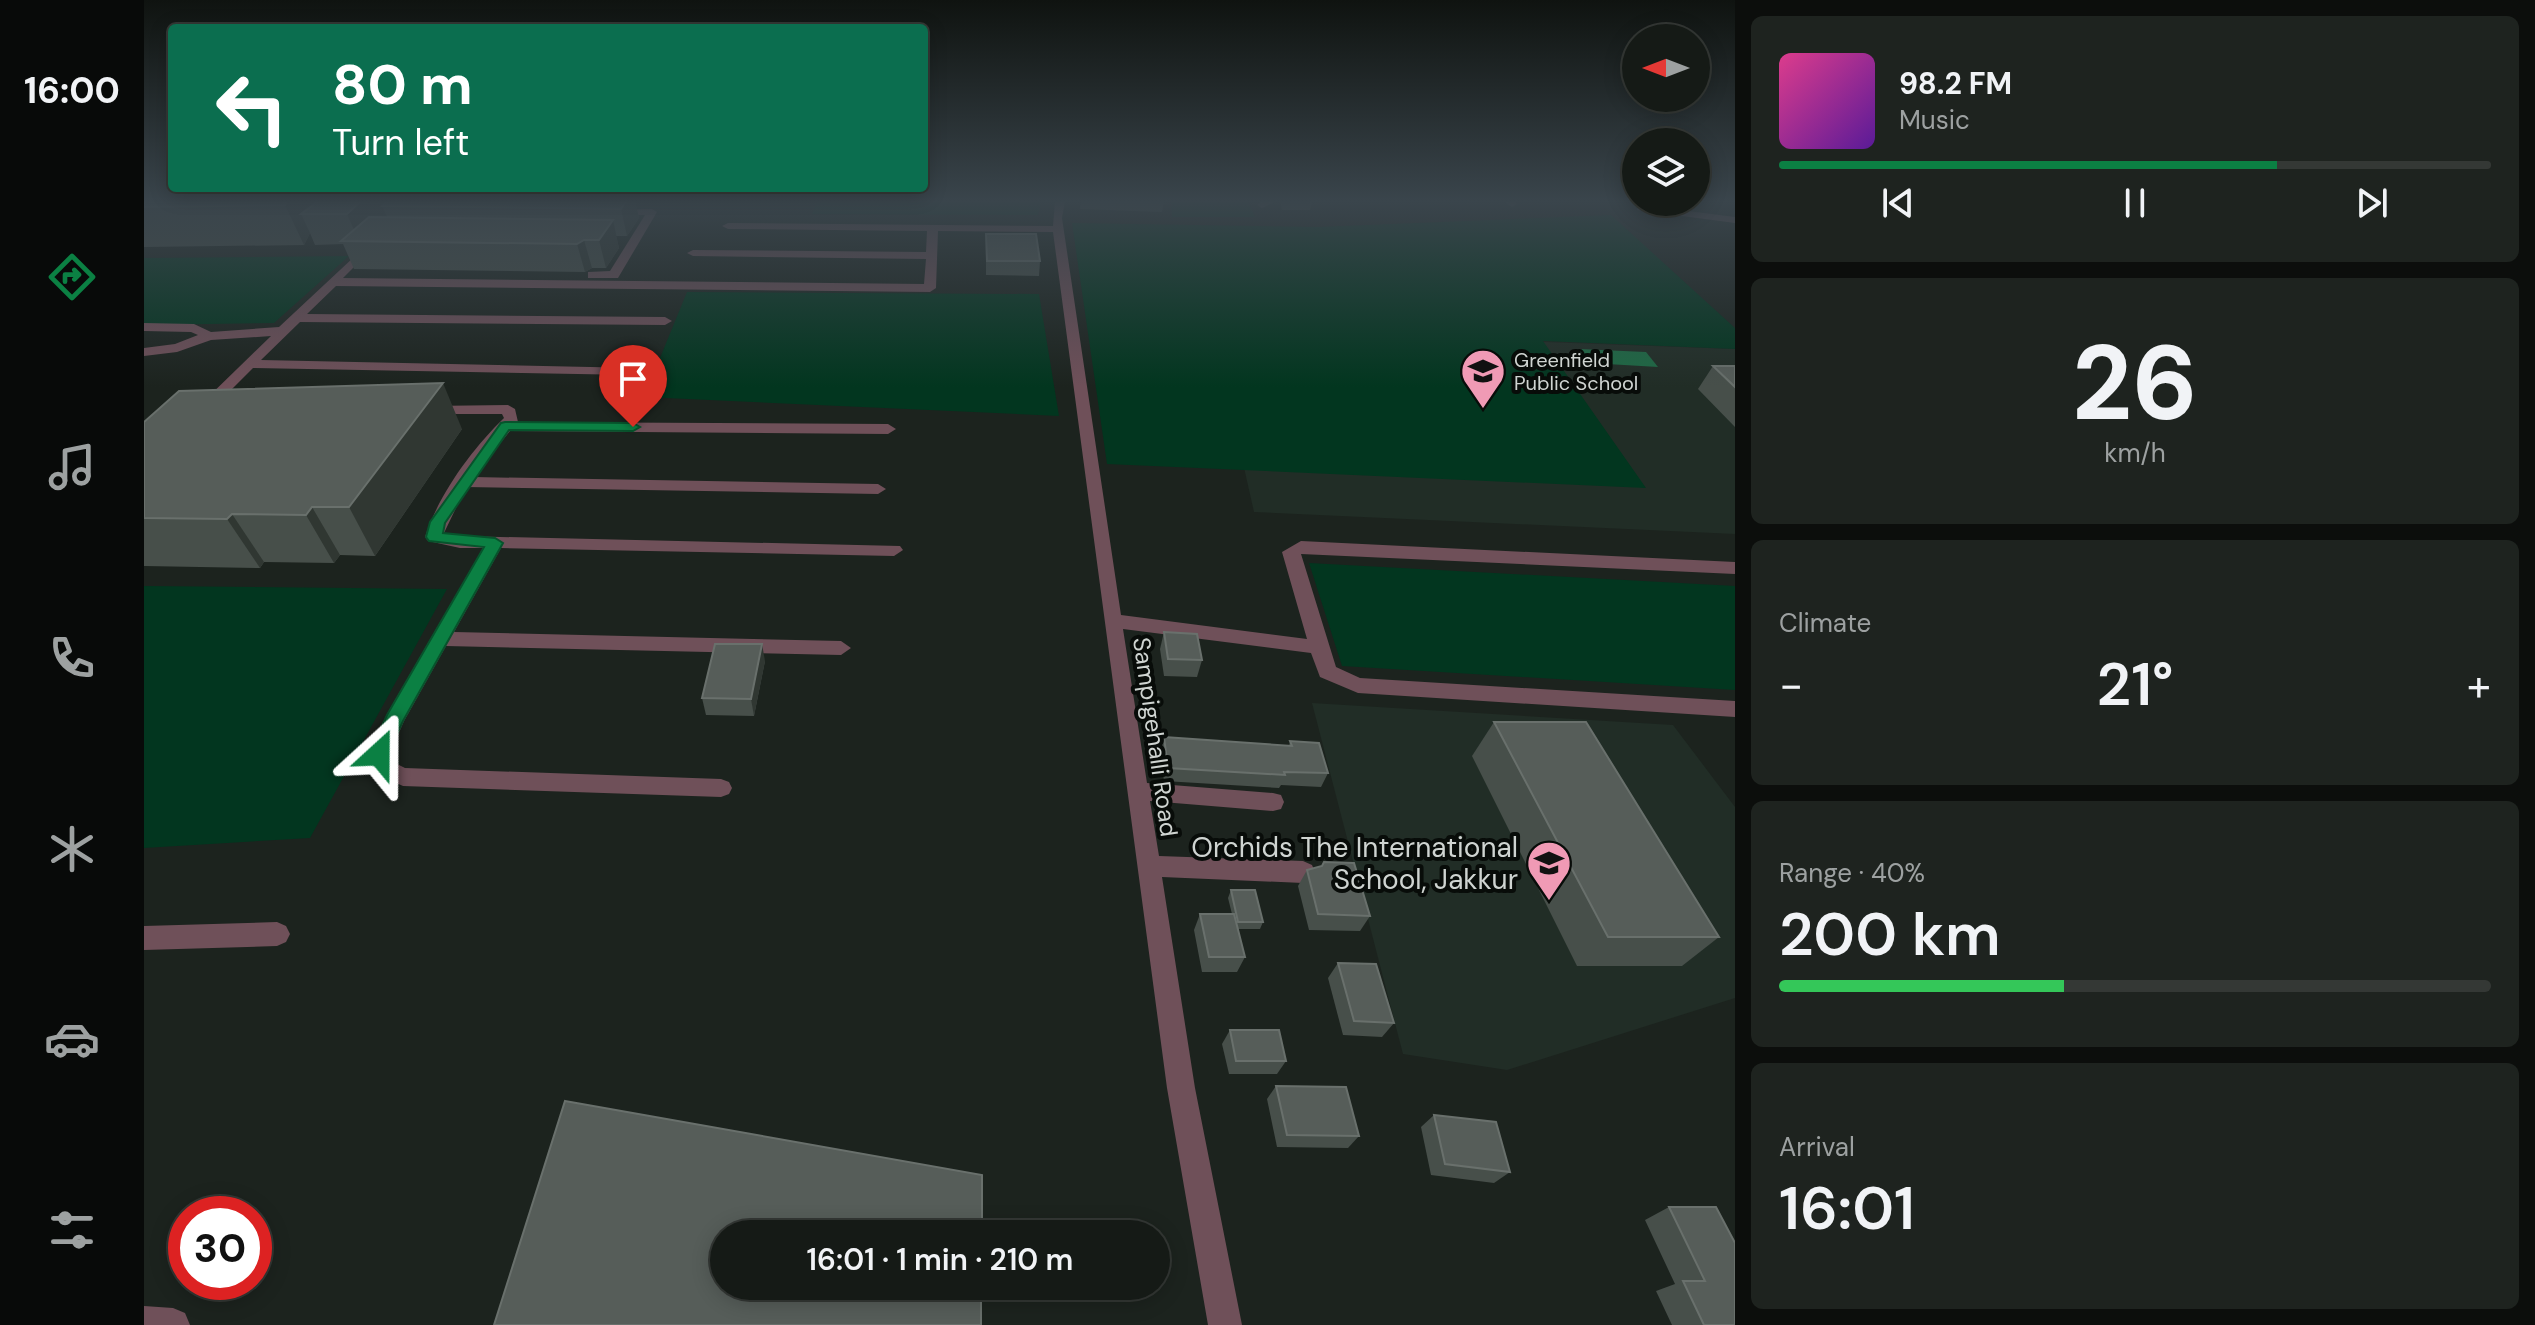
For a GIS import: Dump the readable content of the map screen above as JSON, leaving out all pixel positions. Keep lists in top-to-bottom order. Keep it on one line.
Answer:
{"streets":{"street":["Sampigehalli Road"]},"places":{"school or university":["Greenfield Public School","Orchids The International School, Jakkur"]},"north":"left","page":{"tabs":"16:00","turn":["80 m","Turn left"],"song":["98.2 FM","Music"],"tile":[["26","km/h"],"Climate",["Range · 40%","200 km"],["Arrival","16:01"]],"heat":["−","21°","+"],"limit":"30","trip":"16:01 · 1 min · 210 m"}}
